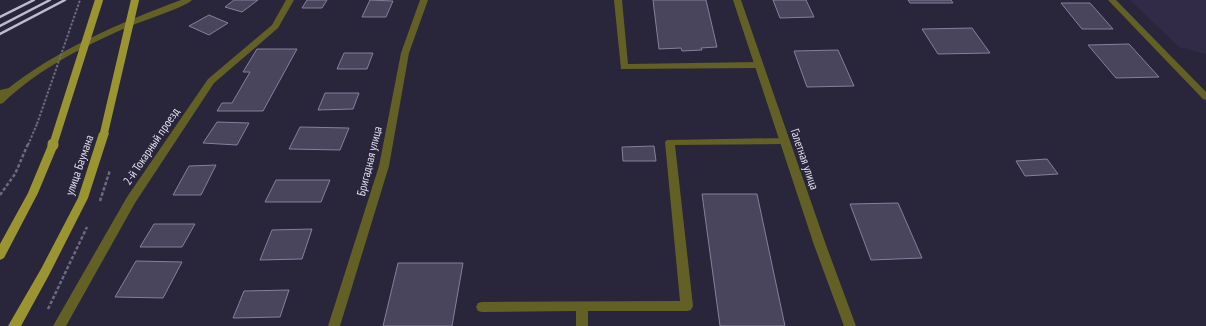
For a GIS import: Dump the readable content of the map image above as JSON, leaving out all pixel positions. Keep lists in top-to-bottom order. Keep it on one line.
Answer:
{"streets":{"main road":["улица Баумана"],"street":["2-й Токарный проезд","Галетная улица","Бригадная улица"]}}
